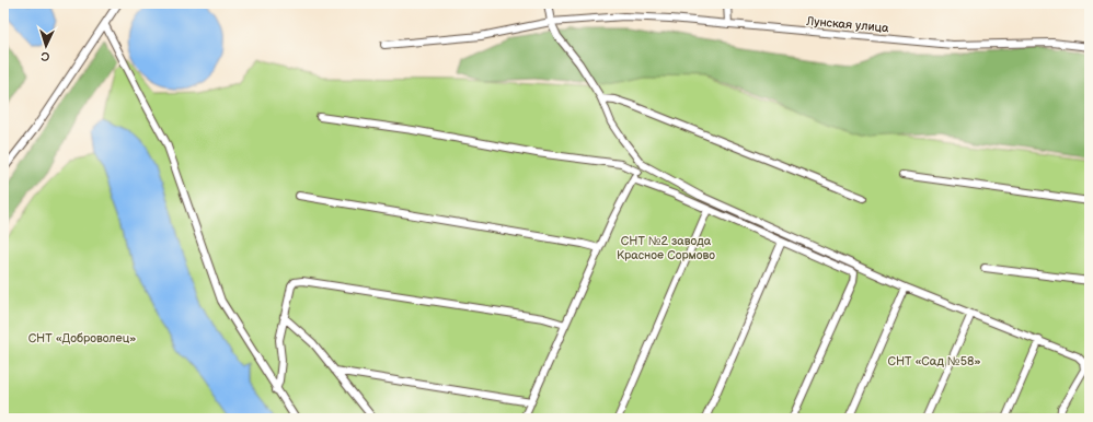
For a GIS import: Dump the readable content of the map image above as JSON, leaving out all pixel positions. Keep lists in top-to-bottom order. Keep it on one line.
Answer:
{"streets":{"street":["Лунская улица"]},"parks":["СНТ №2 завода Красное Сормово","СНТ «Доброволец»","СНТ «Сад №58»"],"north":"bottom"}
